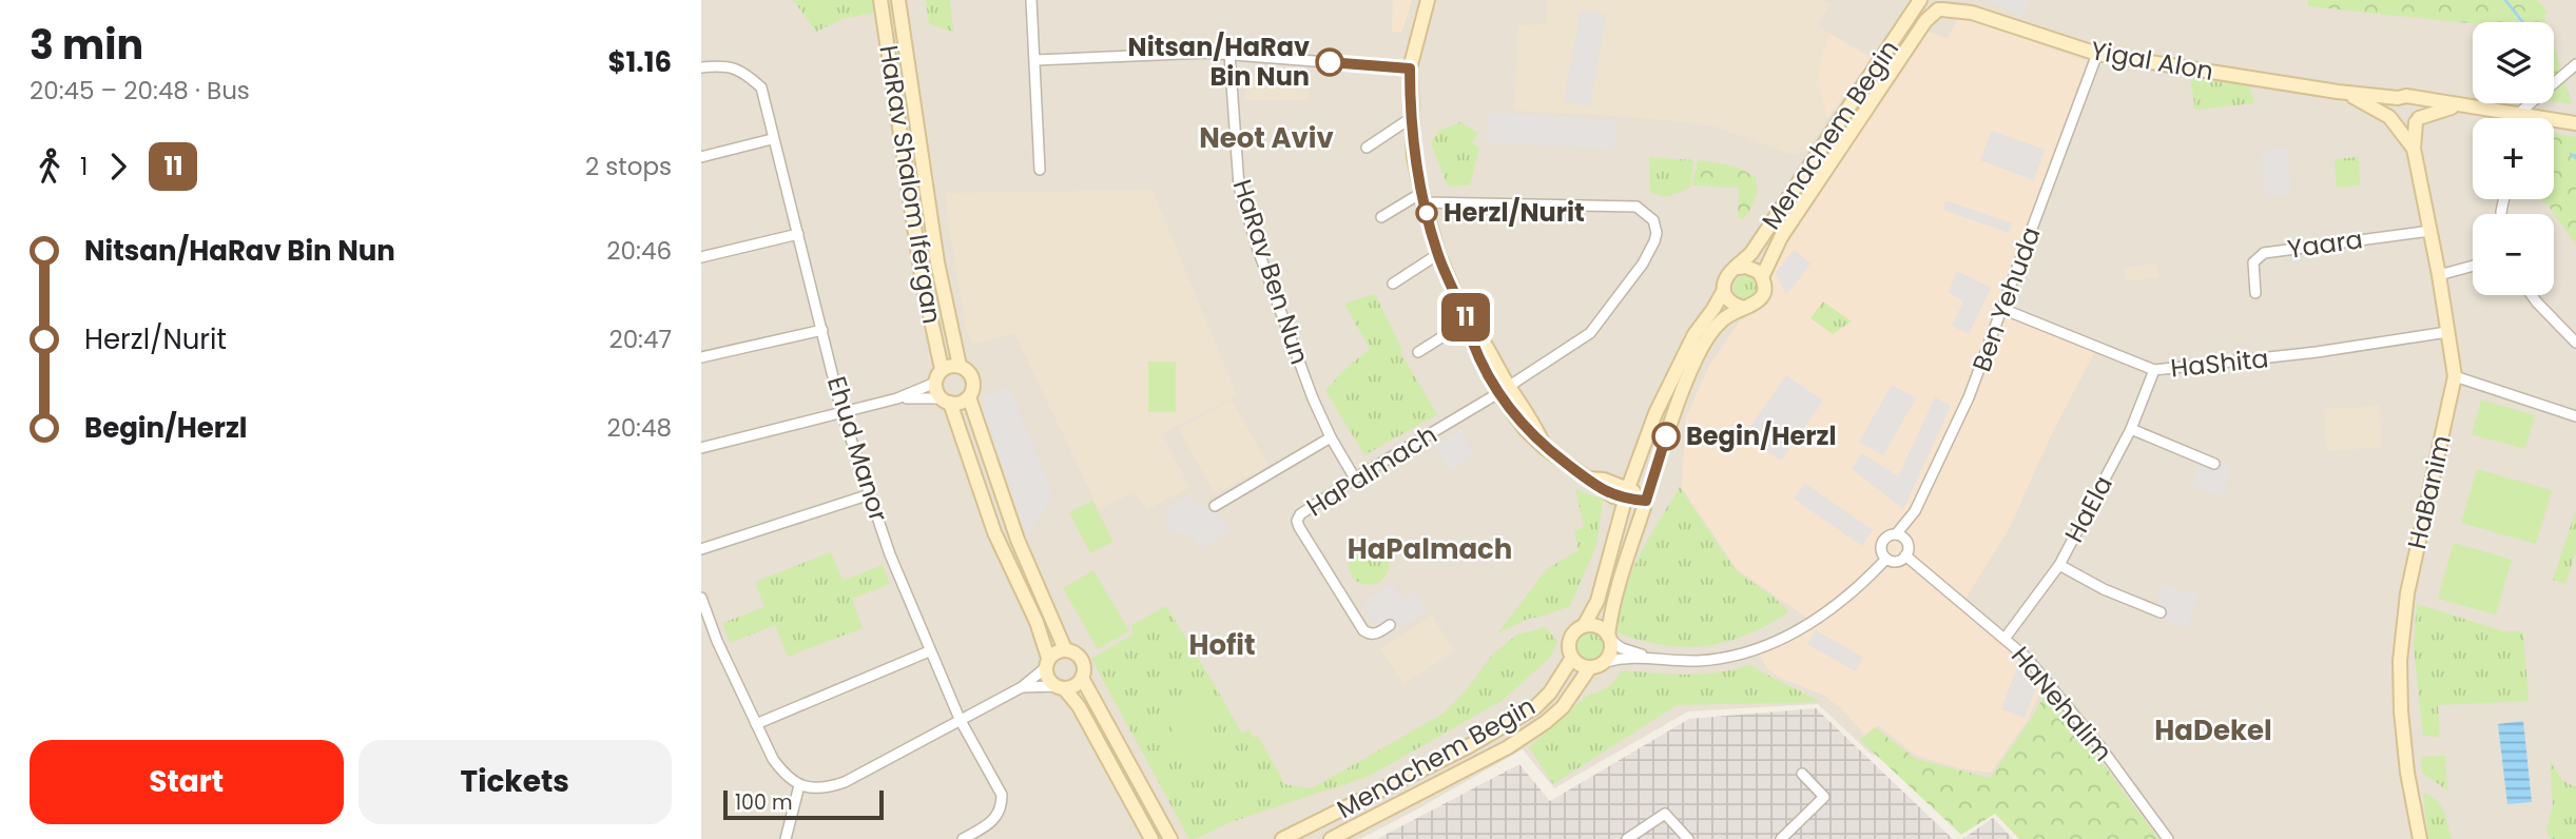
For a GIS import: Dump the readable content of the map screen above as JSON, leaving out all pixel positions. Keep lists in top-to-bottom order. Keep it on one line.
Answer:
{"streets":{"main road":["Yigal Alon","Menachem Begin","HaRav Shalom Ifergan","HaBanim"],"street":["Yaara","HaRav Ben Nun","Ben Yehuda","HaShita","Ehud Manor","HaPalmach","HaEla","HaNehalim"]},"crossings":[["Yigal Alon","Menachem Begin"],["Yigal Alon","Ben Yehuda"],["Yigal Alon","HaBanim"],["Yaara","HaBanim"],["HaRav Ben Nun","HaPalmach"],["Ben Yehuda","HaShita"],["Ben Yehuda","HaNehalim"],["HaShita","HaBanim"],["HaShita","HaEla"],["HaEla","HaNehalim"]],"districts":["Neot Aviv","HaPalmach","Hofit","HaDekel"],"places":["Nitsan/HaRav Bin Nun","Herzl/Nurit","Begin/Herzl"],"lines":["bus line 11"],"scale_bar":"100 m","page":{"heading":["3 min","20:45 – 20:48 · Bus","$1.16"],"on_map":"11","map_buttons":["+","−"],"legs":["1","11","2 stops"],"list":[{"name":"Nitsan/HaRav Bin Nun","value":"20:46"},{"name":"Herzl/Nurit","value":"20:47"},{"name":"Begin/Herzl","value":"20:48"}],"buttons":["Start","Tickets"],"scale":"100 m"}}
